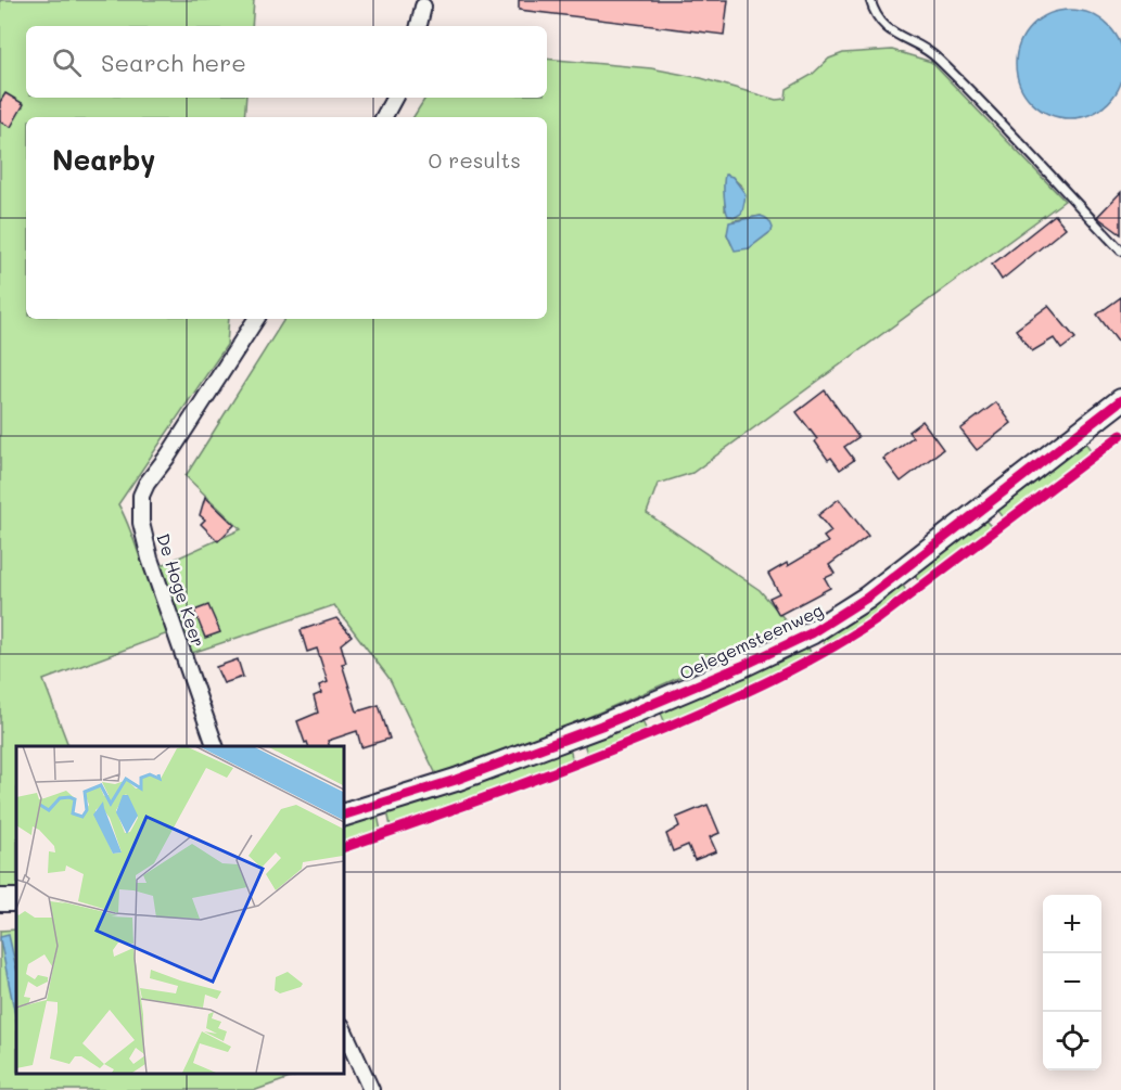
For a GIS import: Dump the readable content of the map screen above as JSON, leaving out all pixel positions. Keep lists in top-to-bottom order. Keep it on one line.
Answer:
{"streets":{"street":["De Hoge Keer","Oelegemsteenweg"]},"page":{"search":"Search here","heading":["Nearby","0 results"],"map_buttons":["+","−"]}}
